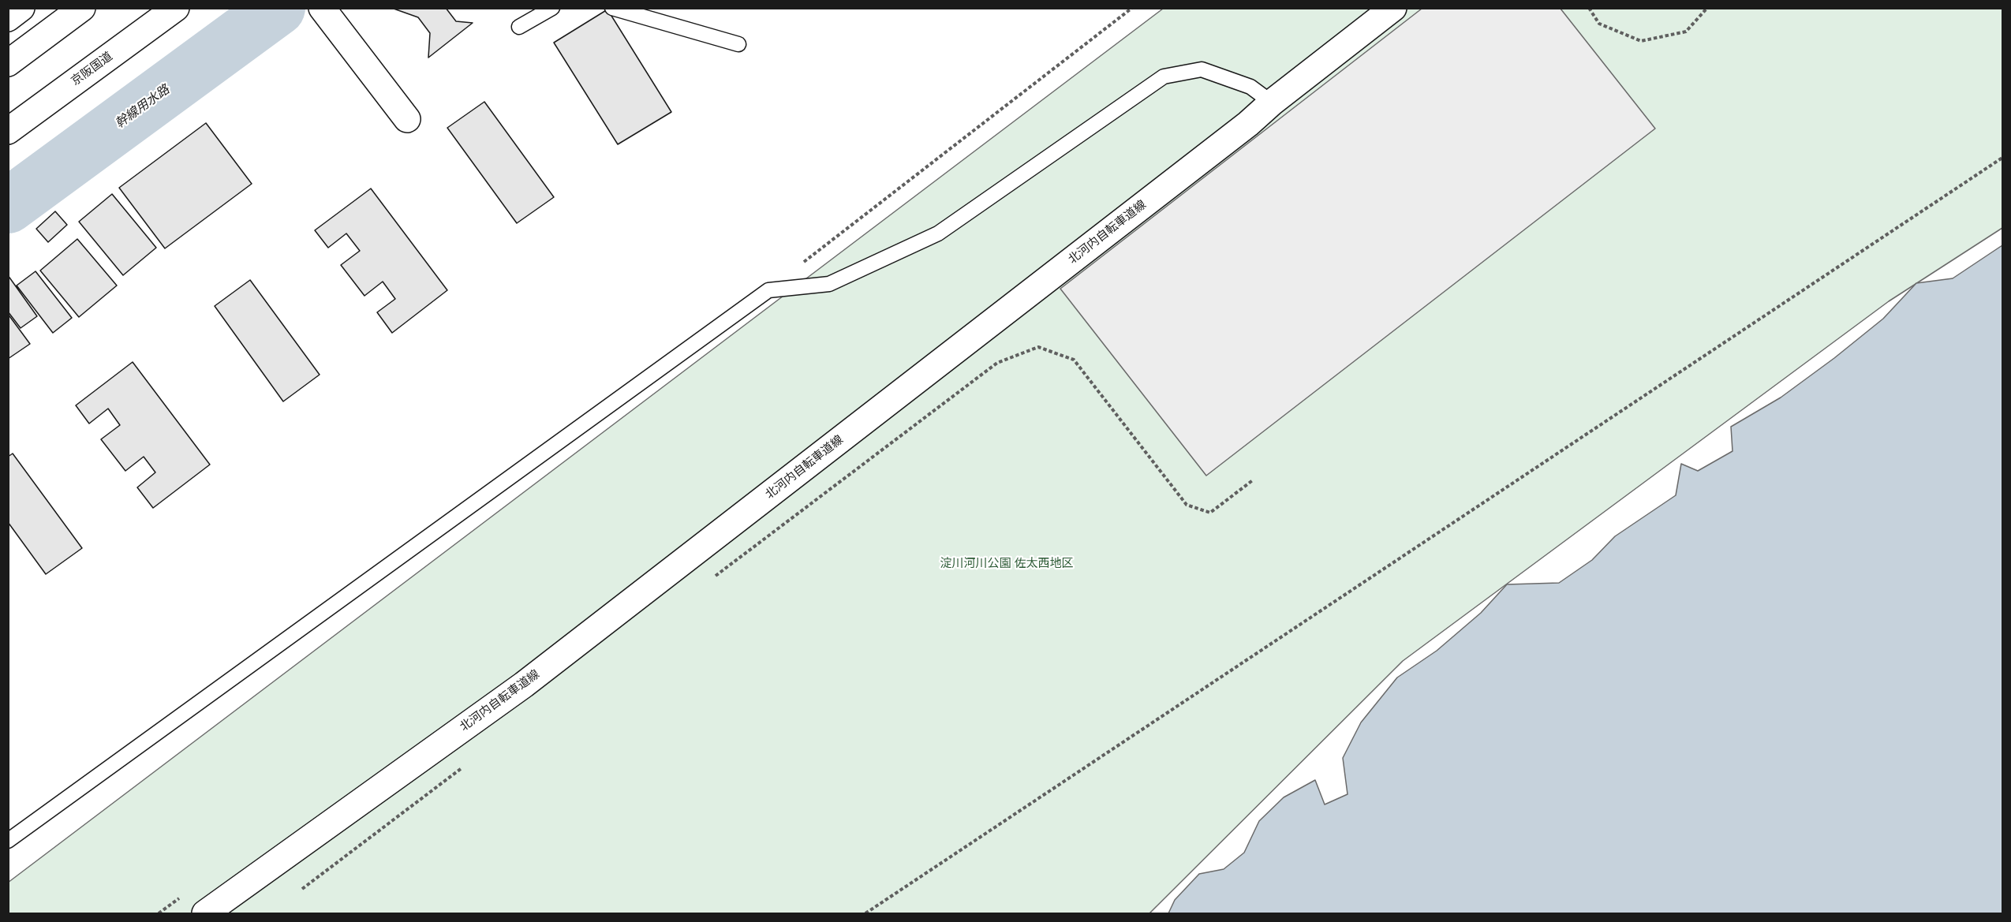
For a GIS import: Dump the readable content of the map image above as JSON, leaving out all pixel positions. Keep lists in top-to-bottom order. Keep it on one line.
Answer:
{"streets":{"main road":["京阪国道","北河内自転車道線"]},"water":["幹線用水路"],"parks":["淀川河川公園 佐太西地区"]}
